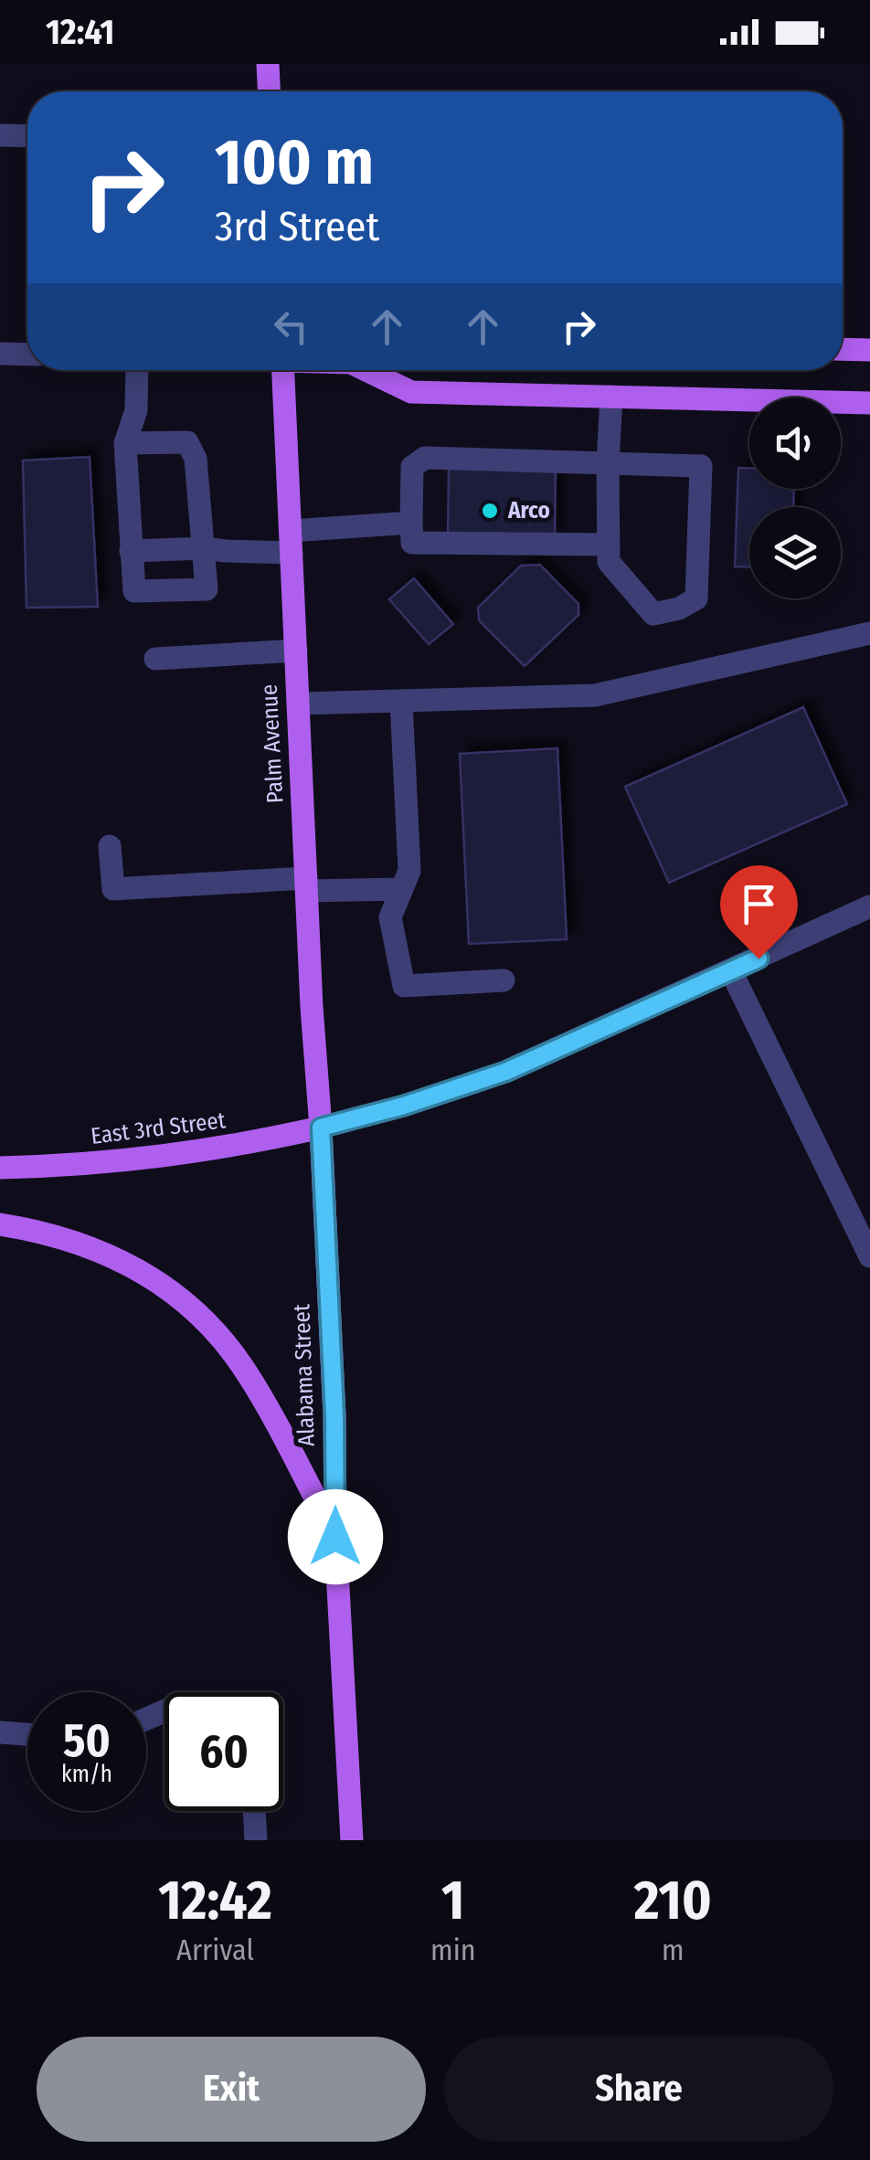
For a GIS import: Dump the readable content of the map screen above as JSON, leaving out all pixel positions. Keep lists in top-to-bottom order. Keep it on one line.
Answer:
{"streets":{"main road":["Palm Avenue","East 3rd Street","Alabama Street"]},"crossings":[["Palm Avenue","East 3rd Street"],["Palm Avenue","Alabama Street"],["East 3rd Street","Alabama Street"]],"places":["Arco"],"page":{"status":"12:41","turn":["100 m","3rd Street"],"speed":"50 km/h","limit":"60","eta":["12:42","Arrival","1","min","210","m"],"buttons":["Exit","Share"]}}
